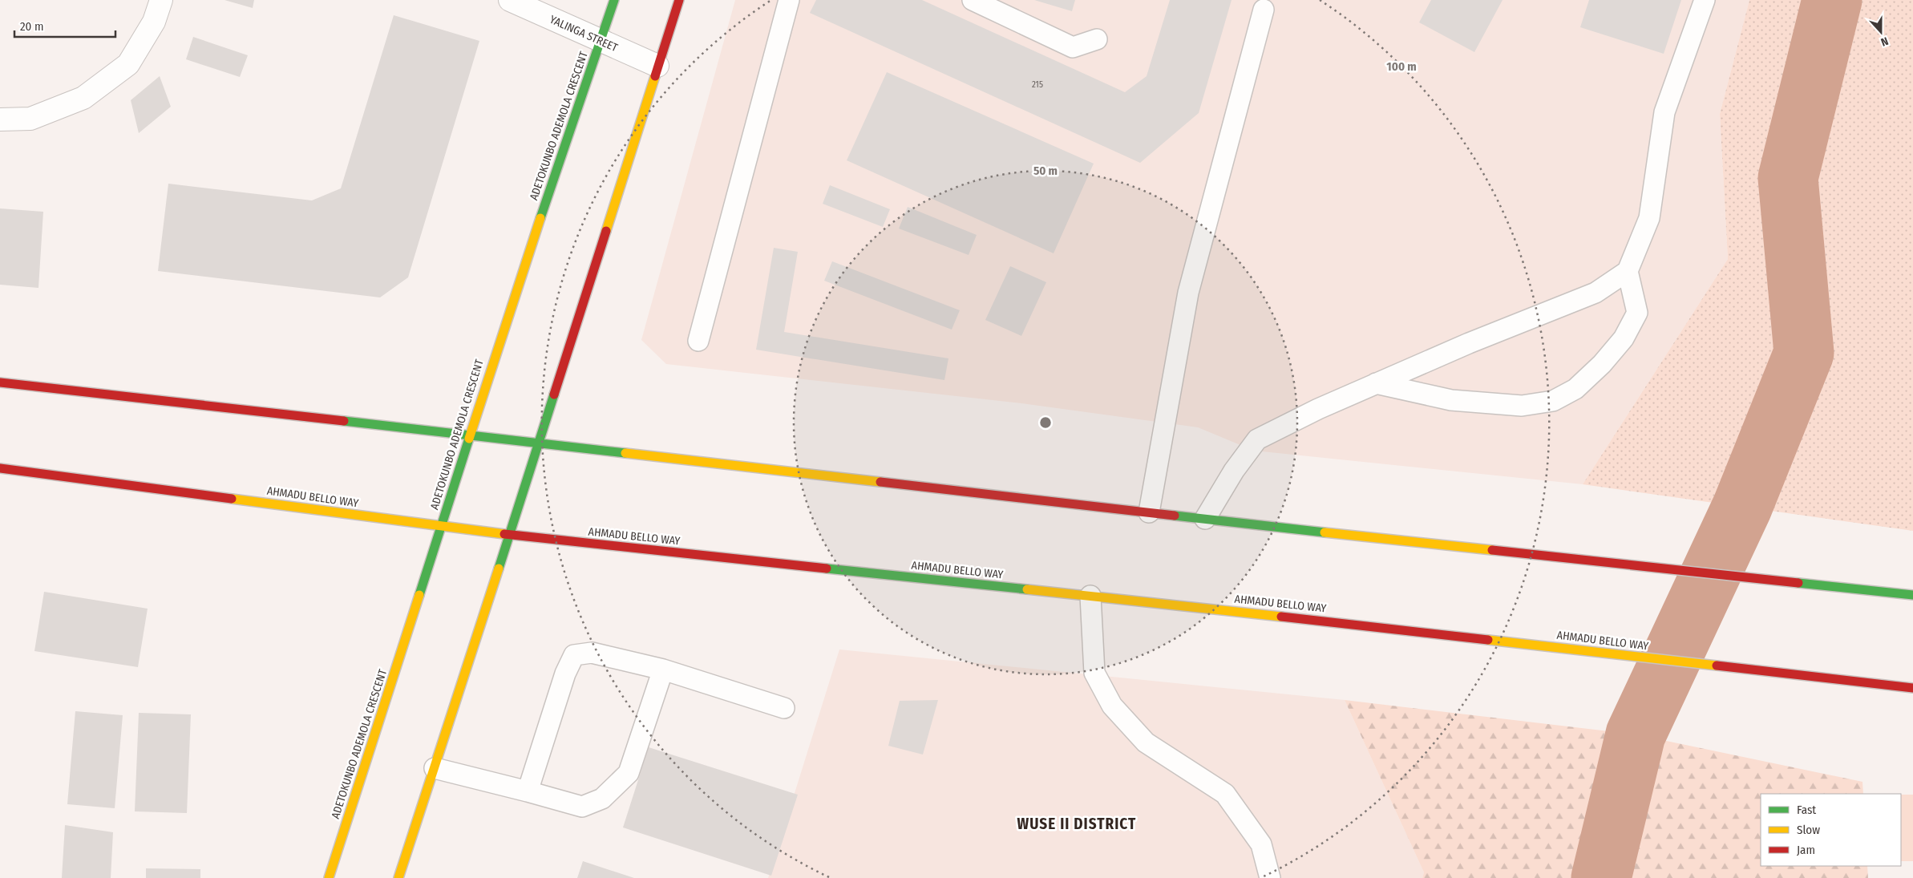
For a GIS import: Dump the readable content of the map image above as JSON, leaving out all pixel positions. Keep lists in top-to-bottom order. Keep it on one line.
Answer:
{"streets":{"main road":["ADETOKUNBO ADEMOLA CRESCENT","AHMADU BELLO WAY"],"street":["YALINGA STREET"]},"crossings":[["YALINGA STREET","ADETOKUNBO ADEMOLA CRESCENT"],["ADETOKUNBO ADEMOLA CRESCENT","AHMADU BELLO WAY"]],"districts":["WUSE II DISTRICT"],"house_numbers":["215"],"legend":["Fast","Slow","Jam"],"scale_bar":"20 m","north":"bottom","rings":["100 m","50 m"]}
